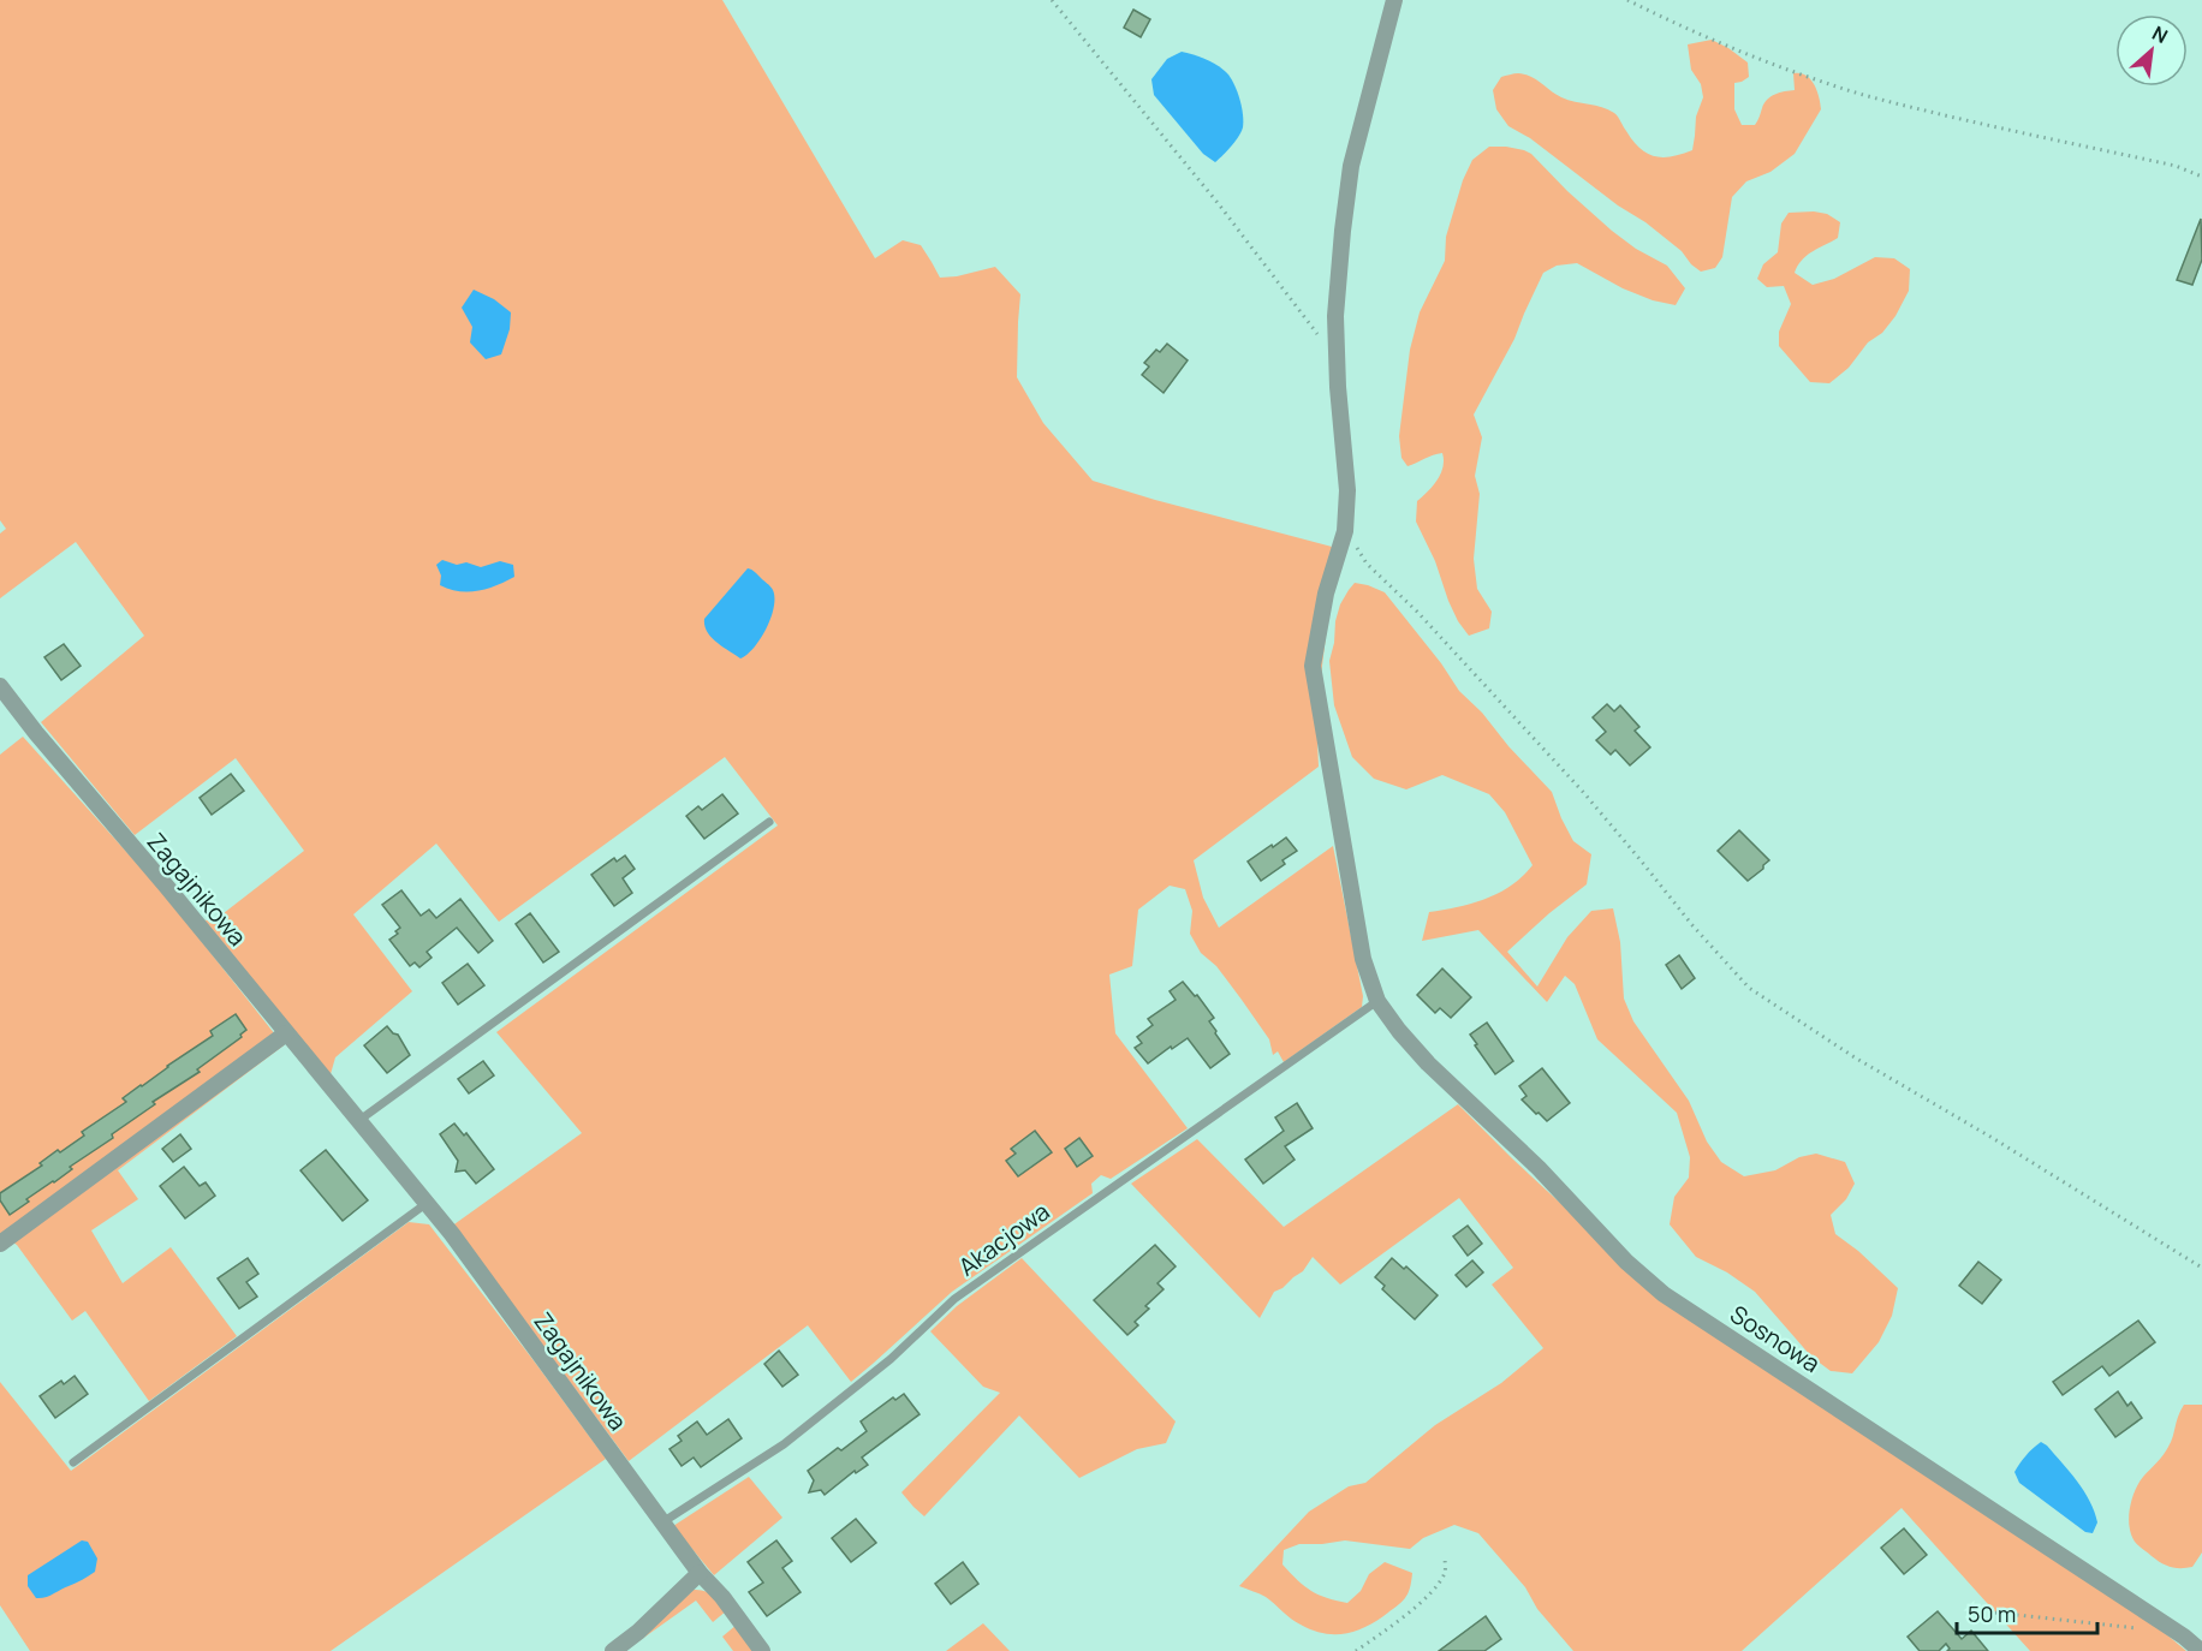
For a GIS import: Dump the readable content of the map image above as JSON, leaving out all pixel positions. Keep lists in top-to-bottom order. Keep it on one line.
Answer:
{"streets":{"street":["Zagajnikowa","Sosnowa"],"lane":["Akacjowa"]},"crossings":[["Zagajnikowa","Akacjowa"],["Akacjowa","Sosnowa"]],"scale_bar":"50 m","north":"top right"}
